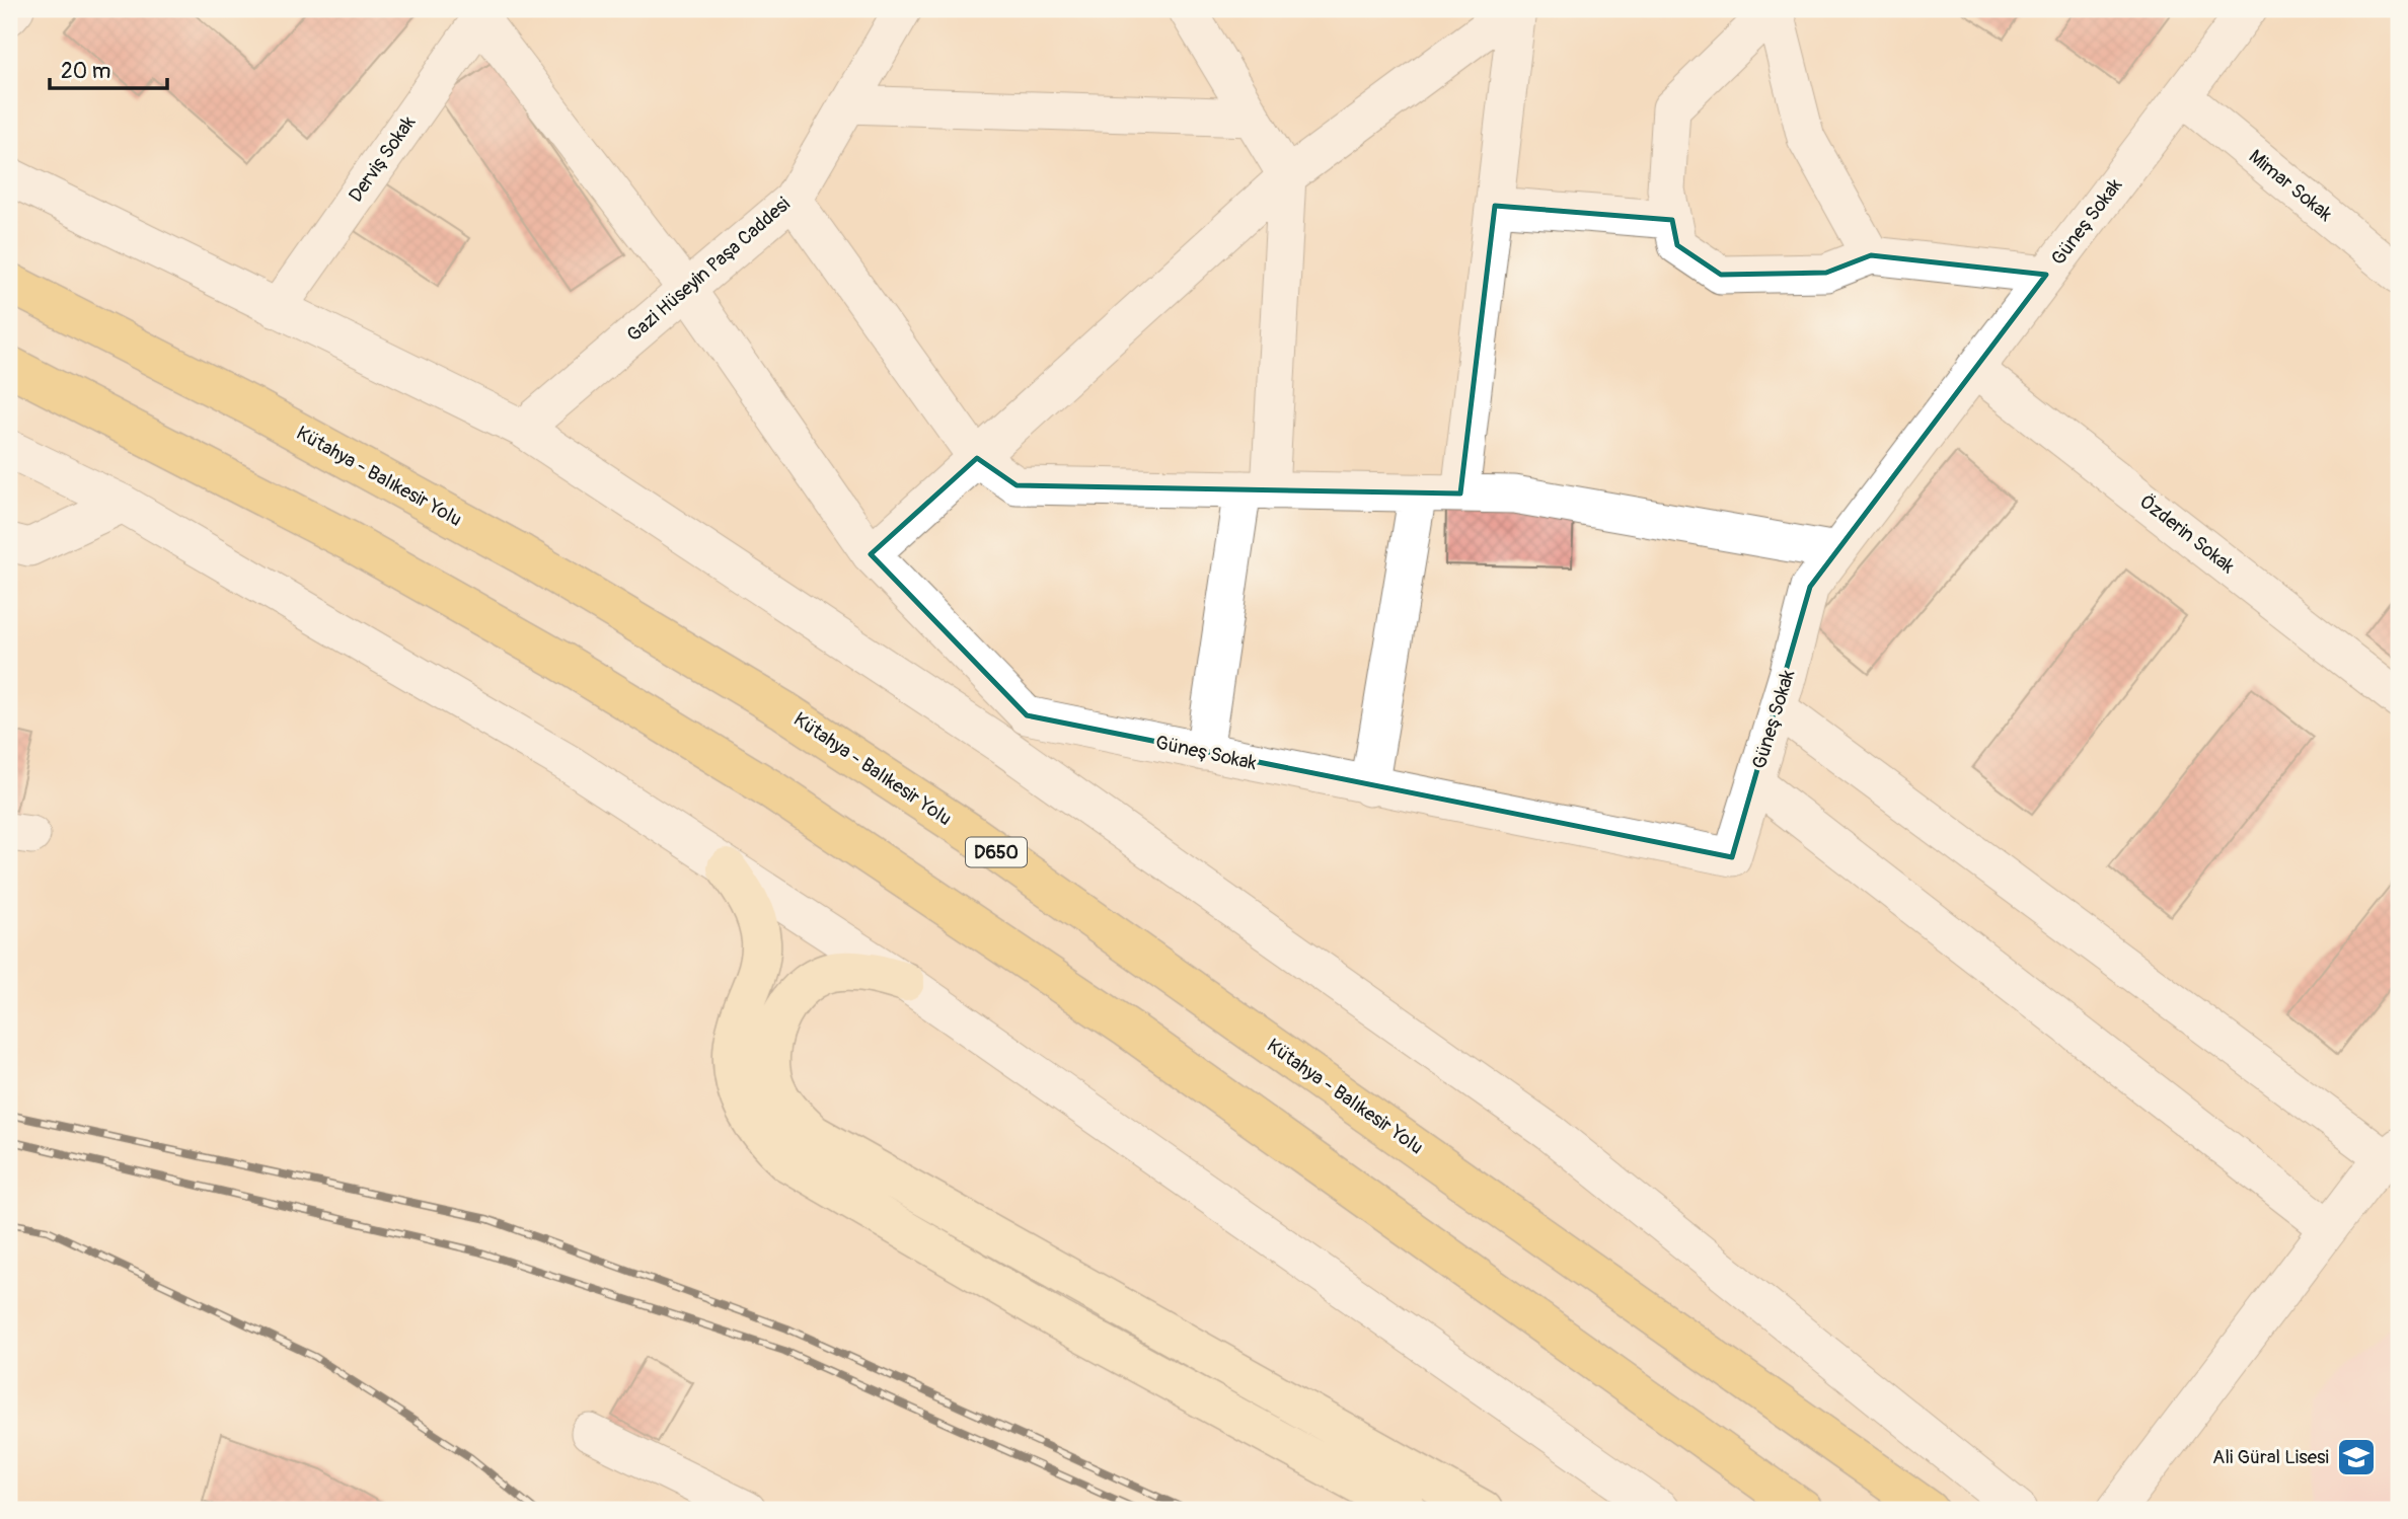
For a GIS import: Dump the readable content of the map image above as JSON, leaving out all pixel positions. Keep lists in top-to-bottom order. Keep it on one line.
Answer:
{"streets":{"highway":["Kütahya - Balıkesir Yolu","D650"],"street":["Derviş Sokak","Mimar Sokak","Güneş Sokak","Gazi Hüseyin Paşa Caddesi","Özderin Sokak"]},"crossings":[["Mimar Sokak","Güneş Sokak"],["Güneş Sokak","Özderin Sokak"]],"places":{"school or university":["Ali Güral Lisesi"]},"scale_bar":"20 m"}
